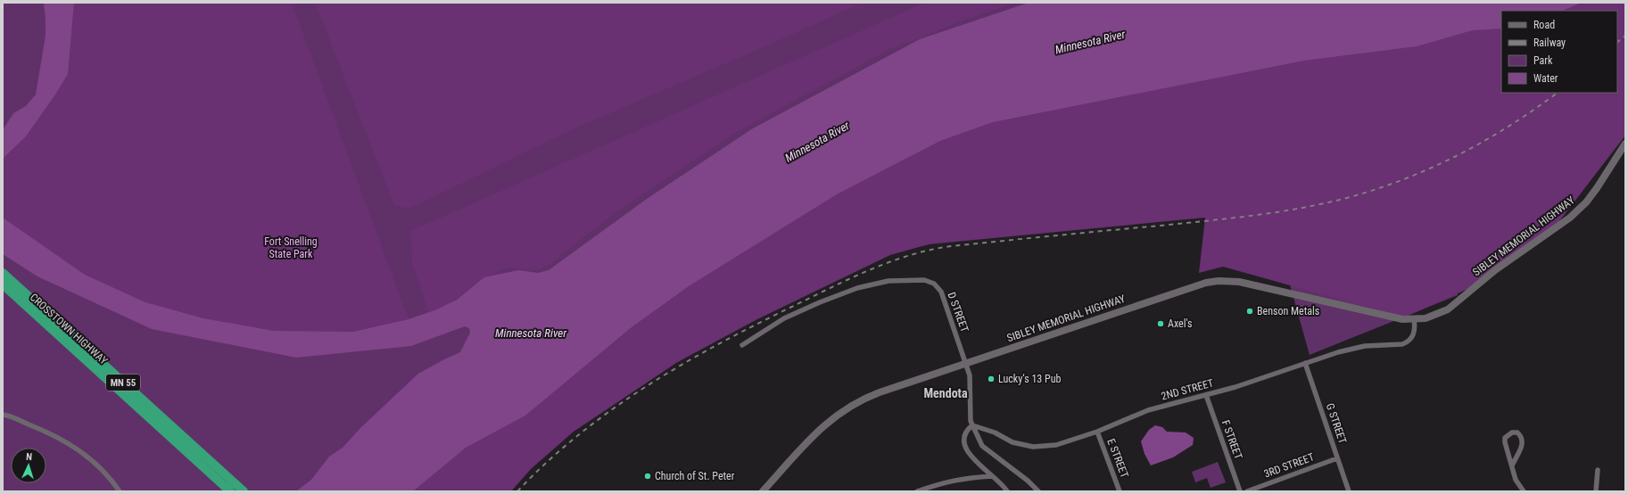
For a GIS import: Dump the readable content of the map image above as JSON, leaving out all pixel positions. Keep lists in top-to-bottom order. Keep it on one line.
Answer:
{"streets":{"highway":["CROSSTOWN HIGHWAY","MN 55"],"main road":["SIBLEY MEMORIAL HIGHWAY"],"street":["D STREET","2ND STREET","G STREET","F STREET","E STREET","3RD STREET"]},"crossings":[["SIBLEY MEMORIAL HIGHWAY","D STREET"],["SIBLEY MEMORIAL HIGHWAY","2ND STREET"],["D STREET","2ND STREET"],["2ND STREET","G STREET"],["2ND STREET","F STREET"],["2ND STREET","E STREET"],["G STREET","3RD STREET"]],"districts":["Mendota"],"water":["Minnesota River"],"parks":["Fort Snelling State Park"],"places":["Benson Metals","Axel's","Lucky‘s 13 Pub","Church of St. Peter"],"legend":["Road","Railway","Park","Water"],"north":"top"}
